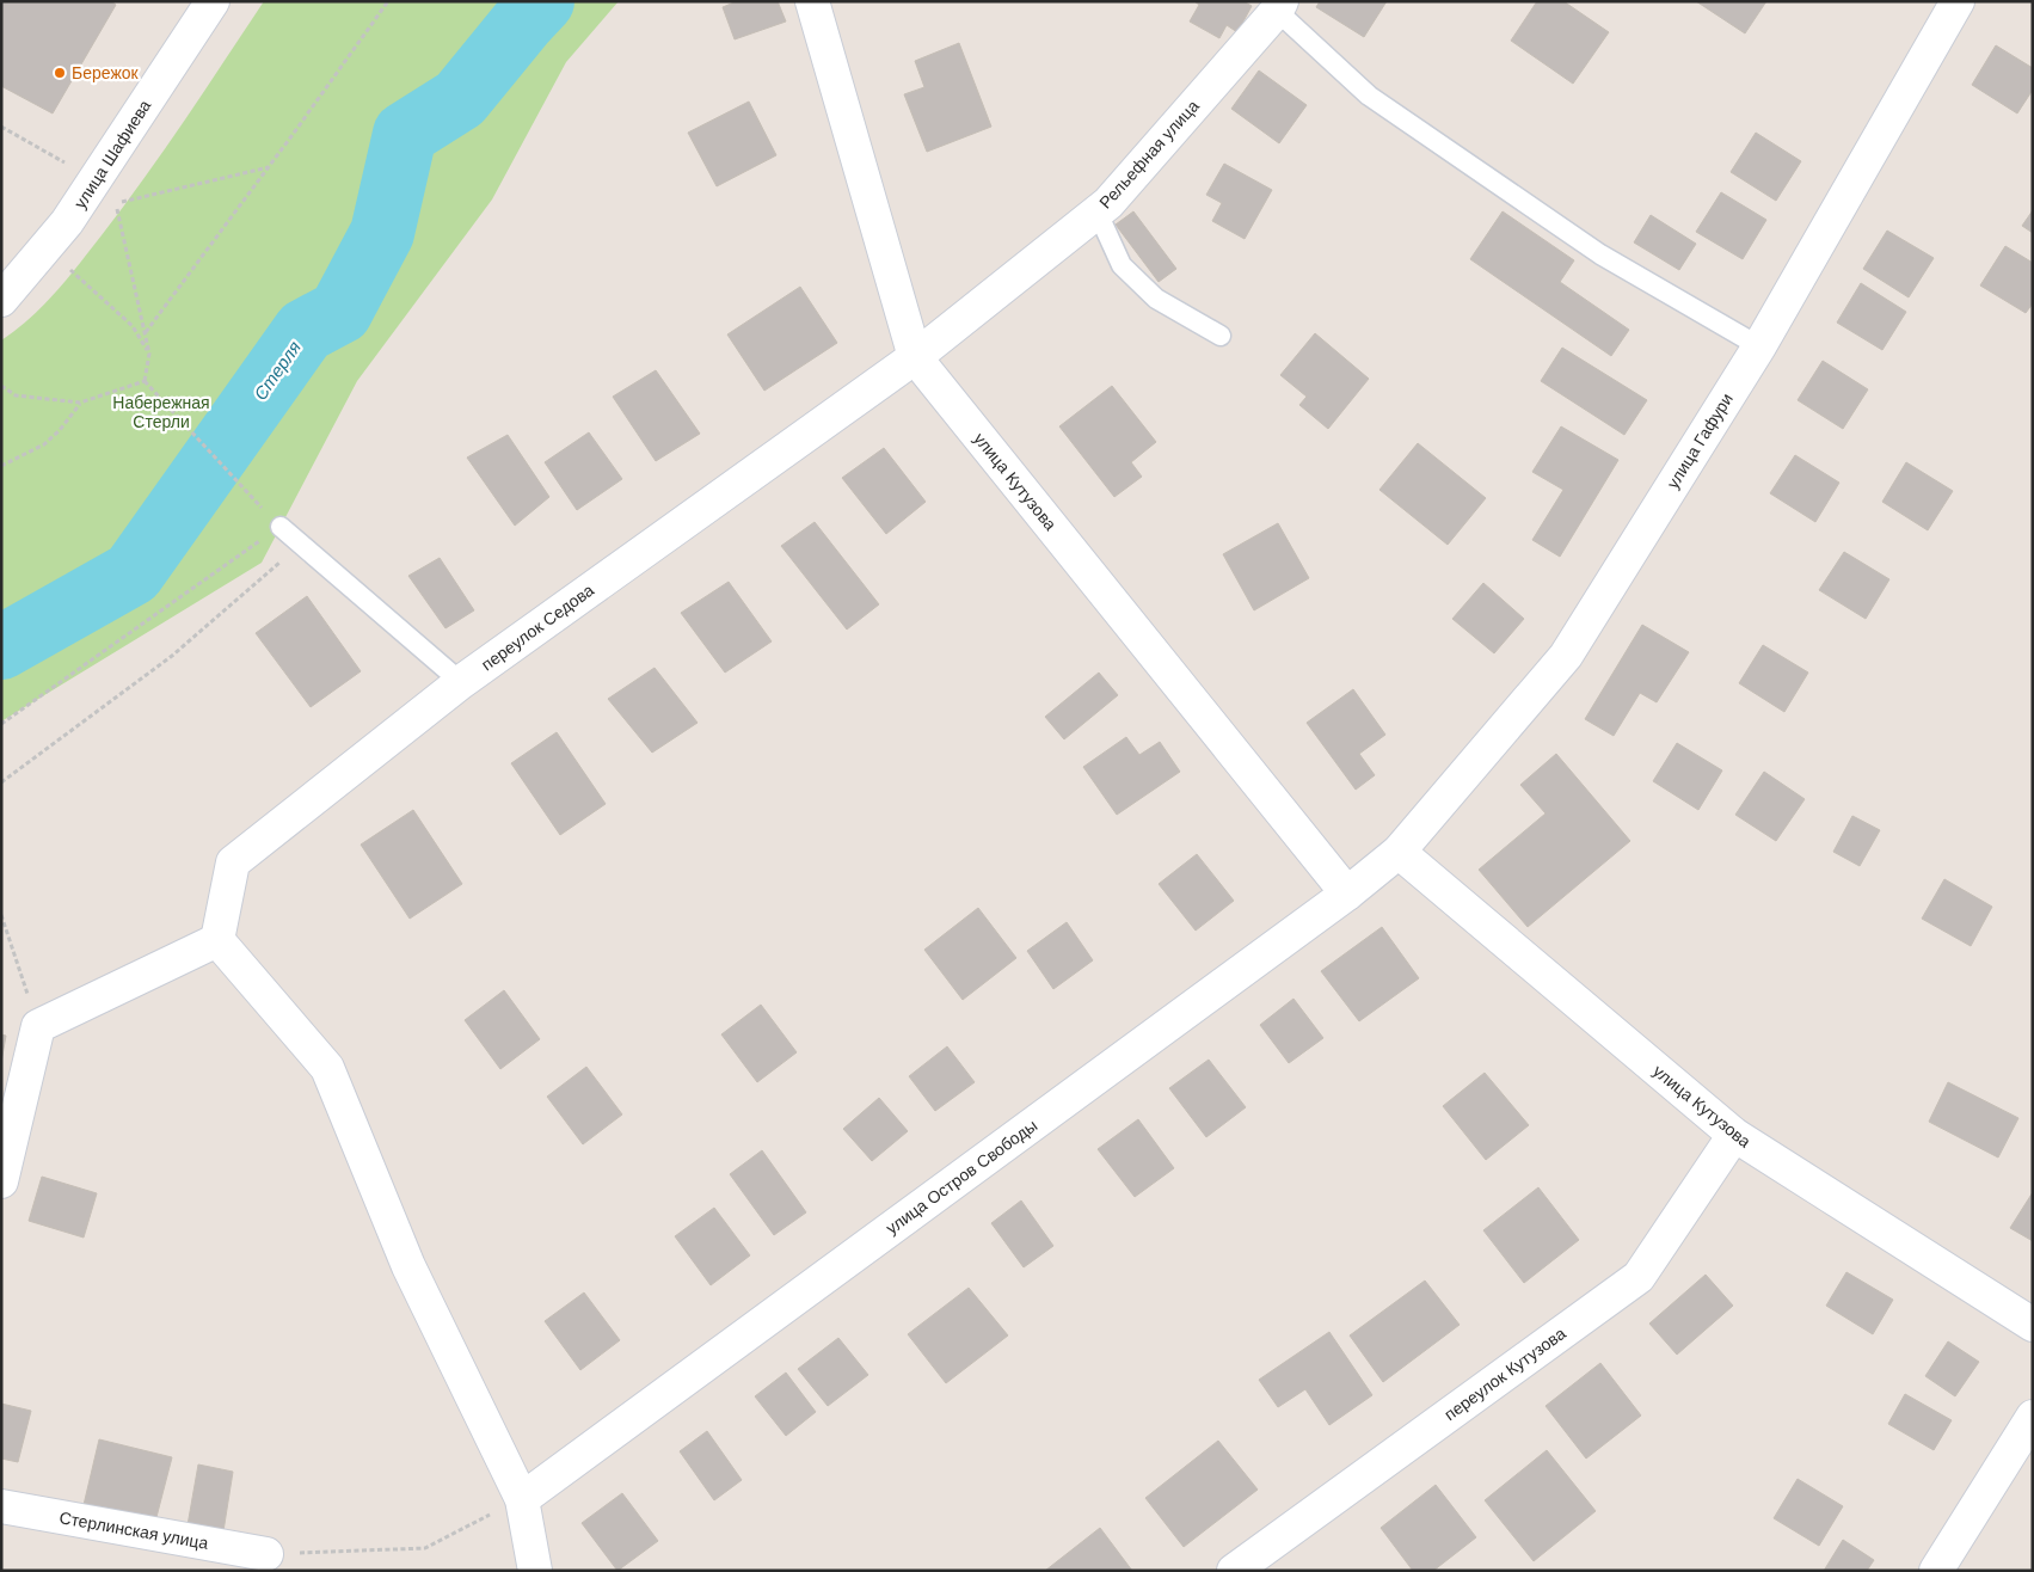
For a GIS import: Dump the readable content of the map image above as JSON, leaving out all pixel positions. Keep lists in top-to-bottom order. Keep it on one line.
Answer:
{"streets":{"street":["улица Шафиева","Рельефная улица","улица Гафури","улица Кутузова","переулок Седова","улица Остров Свободы","переулок Кутузова","Стерлинская улица"]},"crossings":[["Рельефная улица","улица Кутузова"],["Рельефная улица","переулок Седова"],["улица Гафури","улица Кутузова"],["улица Гафури","улица Остров Свободы"],["улица Кутузова","переулок Седова"],["улица Кутузова","улица Остров Свободы"],["улица Кутузова","переулок Кутузова"]],"water":["Стерля"],"parks":["Набережная Стерли"],"places":["Бережок"]}
